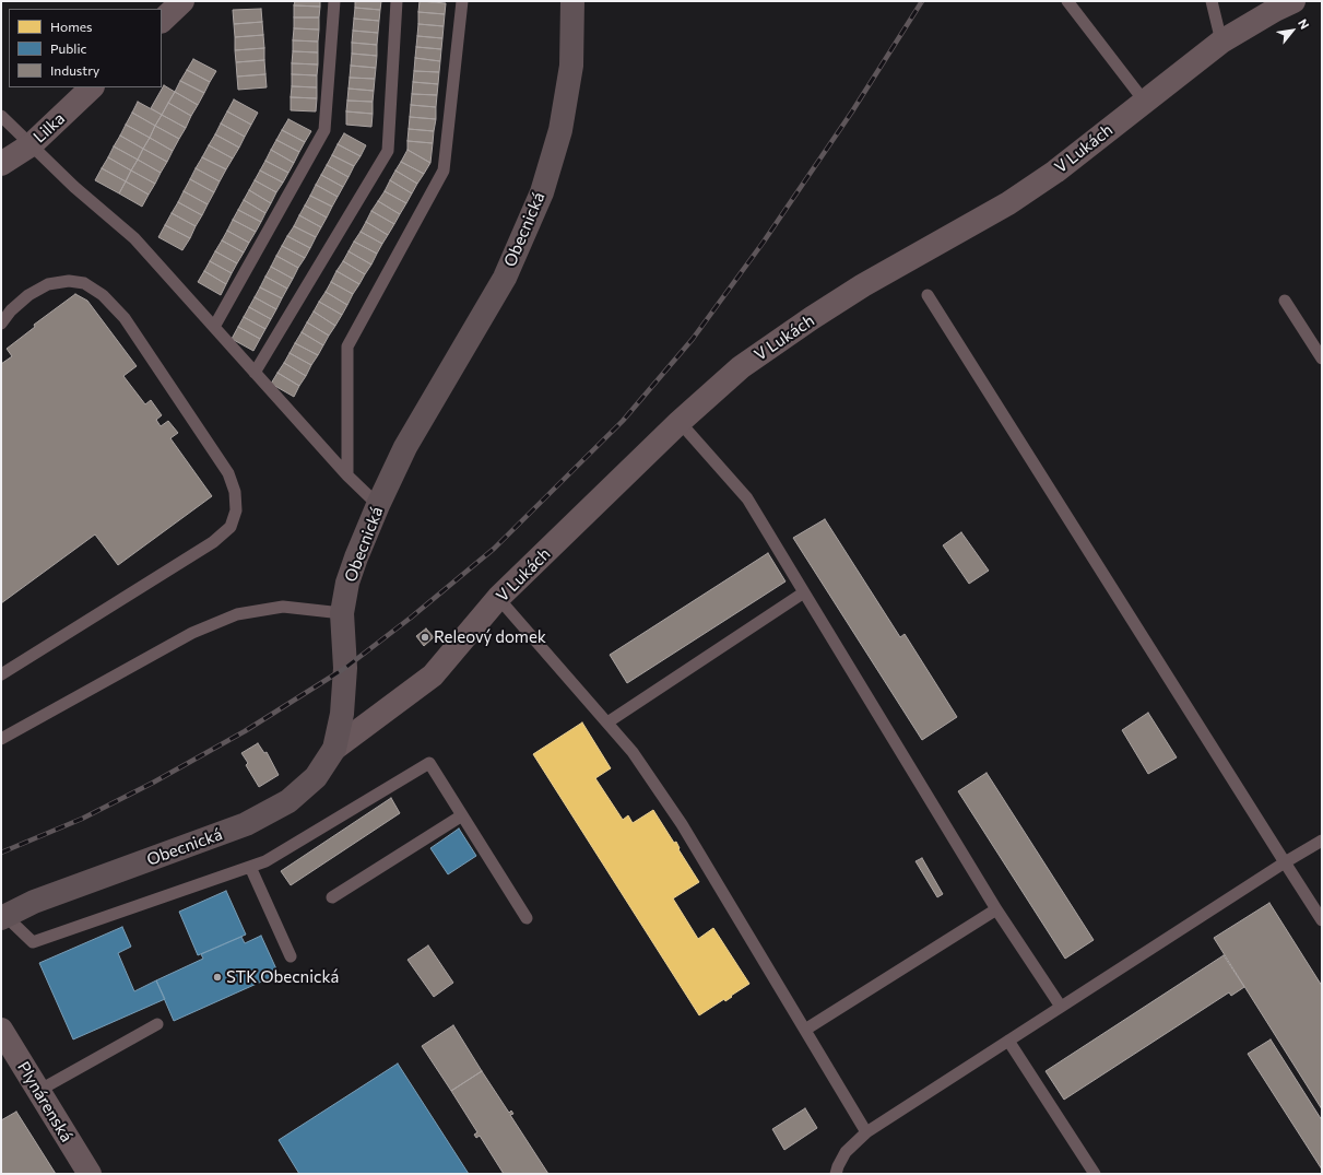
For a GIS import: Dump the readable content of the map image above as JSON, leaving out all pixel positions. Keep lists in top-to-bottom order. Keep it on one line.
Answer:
{"streets":{"street":["Lilka","V Lukách","Obecnická","Plynárenská"]},"crossings":[["V Lukách","Obecnická"]],"places":["Releový domek","STK Obecnická"],"legend":["Homes","Public","Industry"],"north":"top right"}
